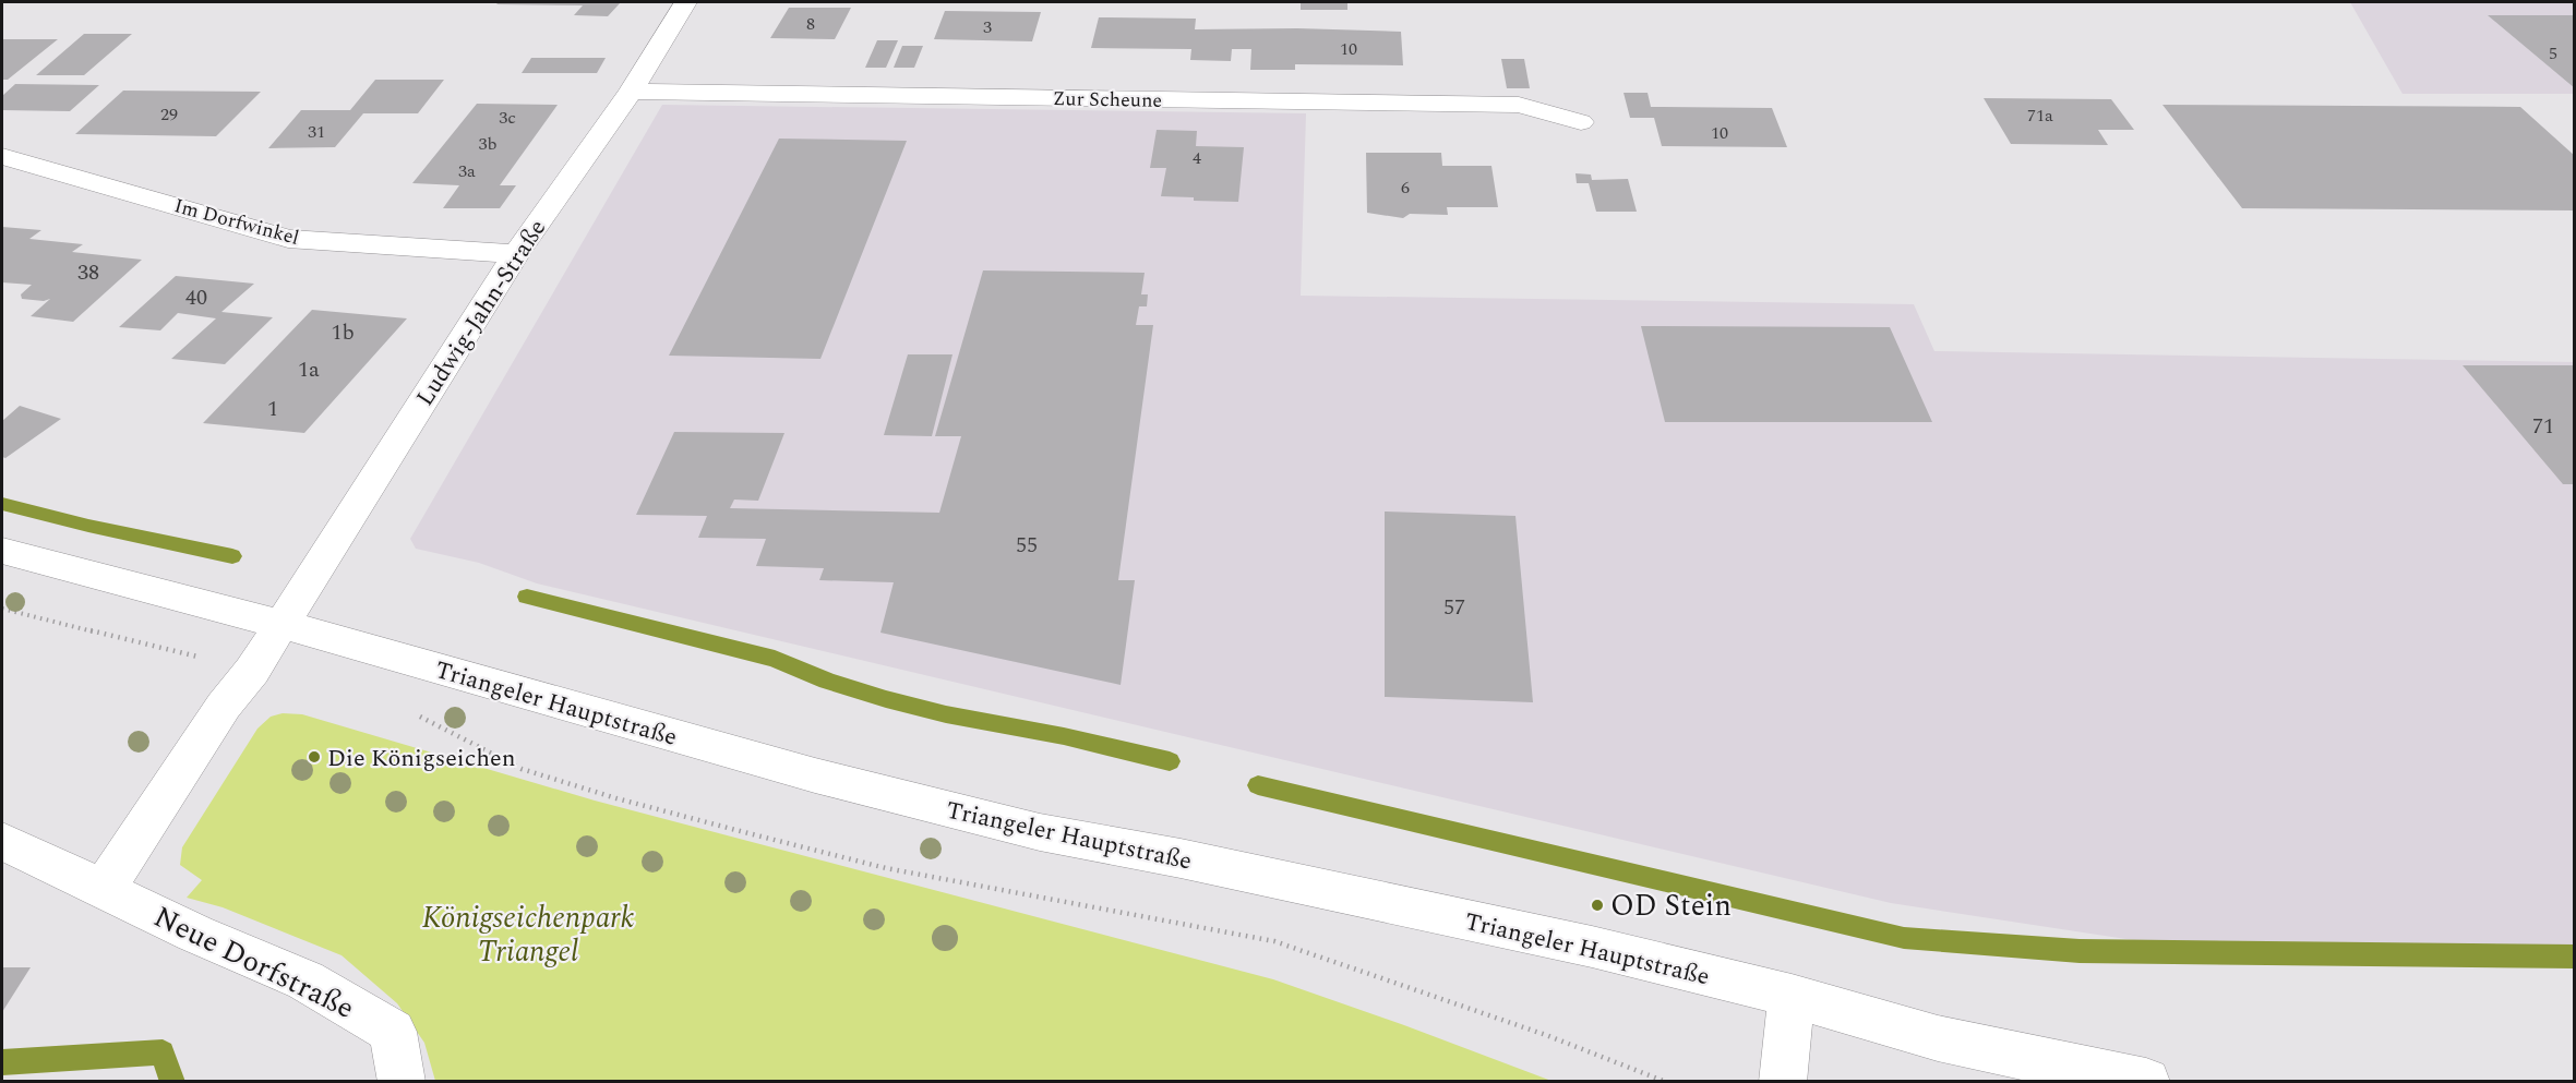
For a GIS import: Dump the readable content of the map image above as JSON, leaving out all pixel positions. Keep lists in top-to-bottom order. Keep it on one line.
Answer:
{"streets":{"street":["Zur Scheune","Im Dorfwinkel","Ludwig-Jahn-Straße","Triangeler Hauptstraße","Neue Dorfstraße"]},"crossings":[["Zur Scheune","Ludwig-Jahn-Straße"],["Im Dorfwinkel","Ludwig-Jahn-Straße"],["Ludwig-Jahn-Straße","Triangeler Hauptstraße"]],"parks":["Königseichenpark Triangel"],"places":["Die Königseichen","OD Stein"],"house_numbers":["8","3","10","5","29","71a","3c","31","10","3b","4","3a","6","38","40","1b","1a","1","71","55","57"]}
